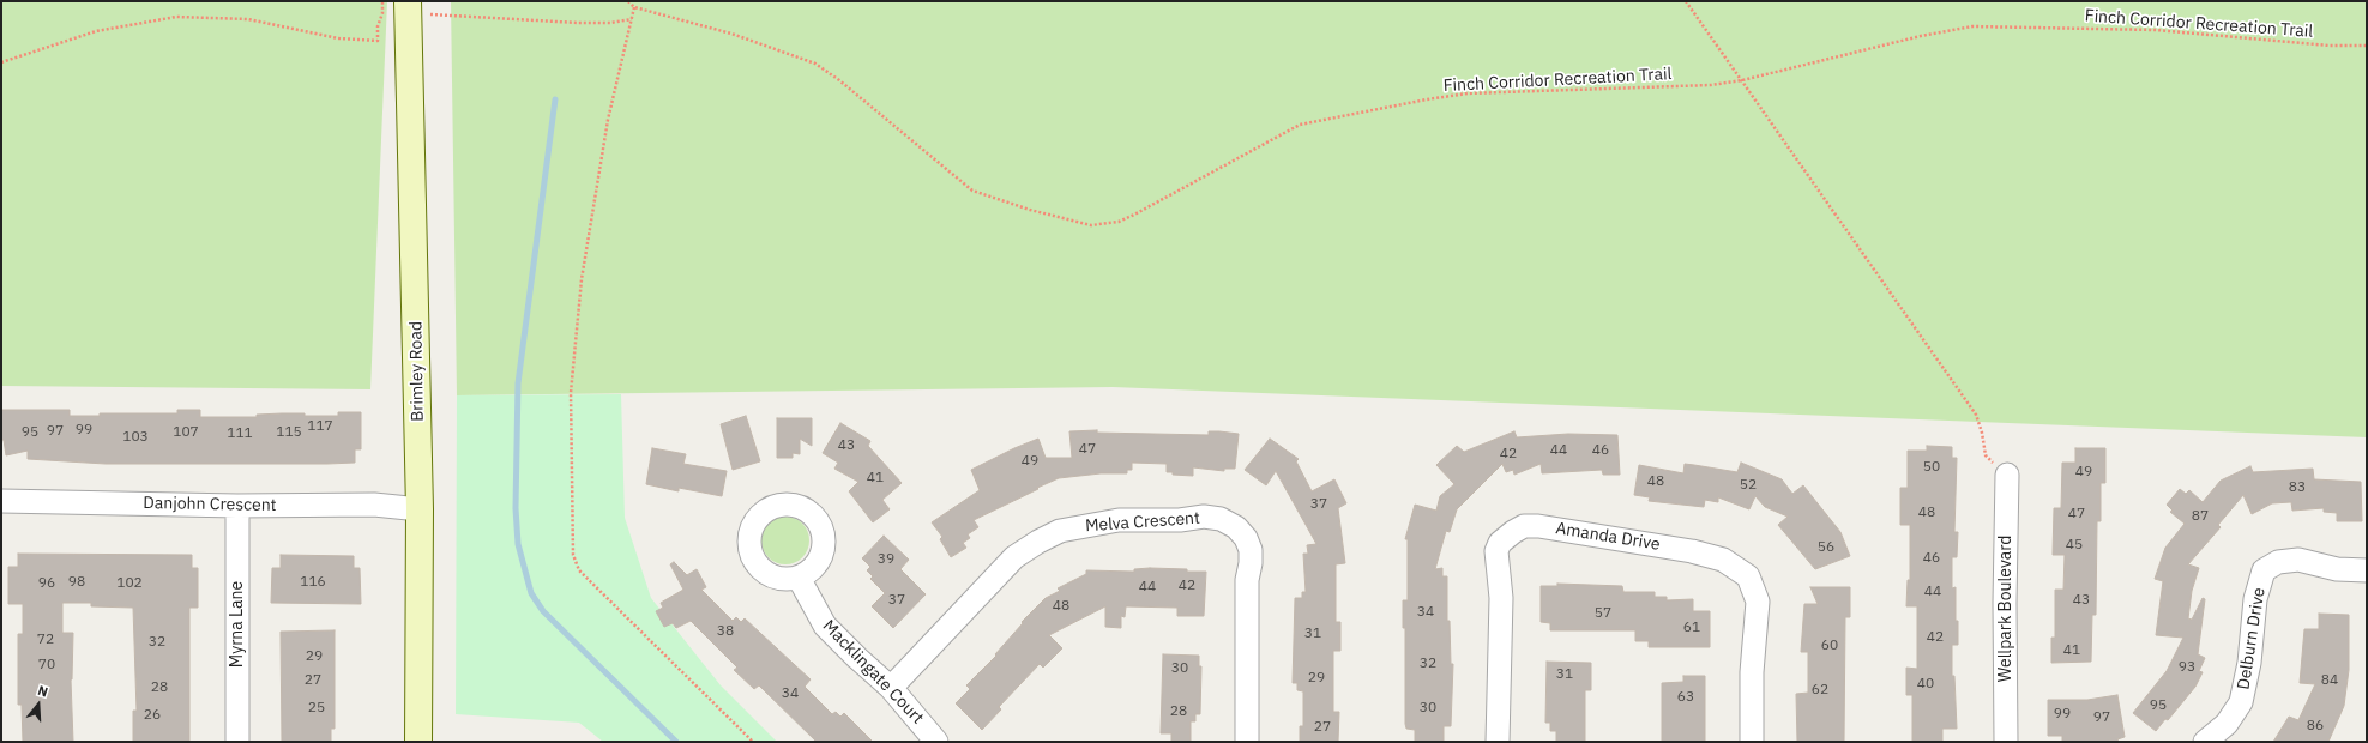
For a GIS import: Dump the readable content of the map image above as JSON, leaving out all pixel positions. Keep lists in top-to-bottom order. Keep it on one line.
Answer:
{"streets":{"main road":["Brimley Road"],"street":["Danjohn Crescent","Melva Crescent","Amanda Drive","Wellpark Boulevard","Myrna Lane","Delburn Drive","Macklingate Court"],"path":["Finch Corridor Recreation Trail"]},"crossings":[["Brimley Road","Danjohn Crescent"],["Danjohn Crescent","Myrna Lane"],["Melva Crescent","Macklingate Court"]],"house_numbers":["117","99","97","95","107","115","111","103","43","47","44","46","42","49","50","49","41","48","52","83","37","48","47","87","45","56","46","39","98","116","96","102","42","44","44","37","43","48","34","57","61","38","31","42","72","32","60","41","29","32","70","93","30","31","29","27","84","40","28","62","34","63","95","25","30","28","99","26","97","86","27"],"north":"top"}
